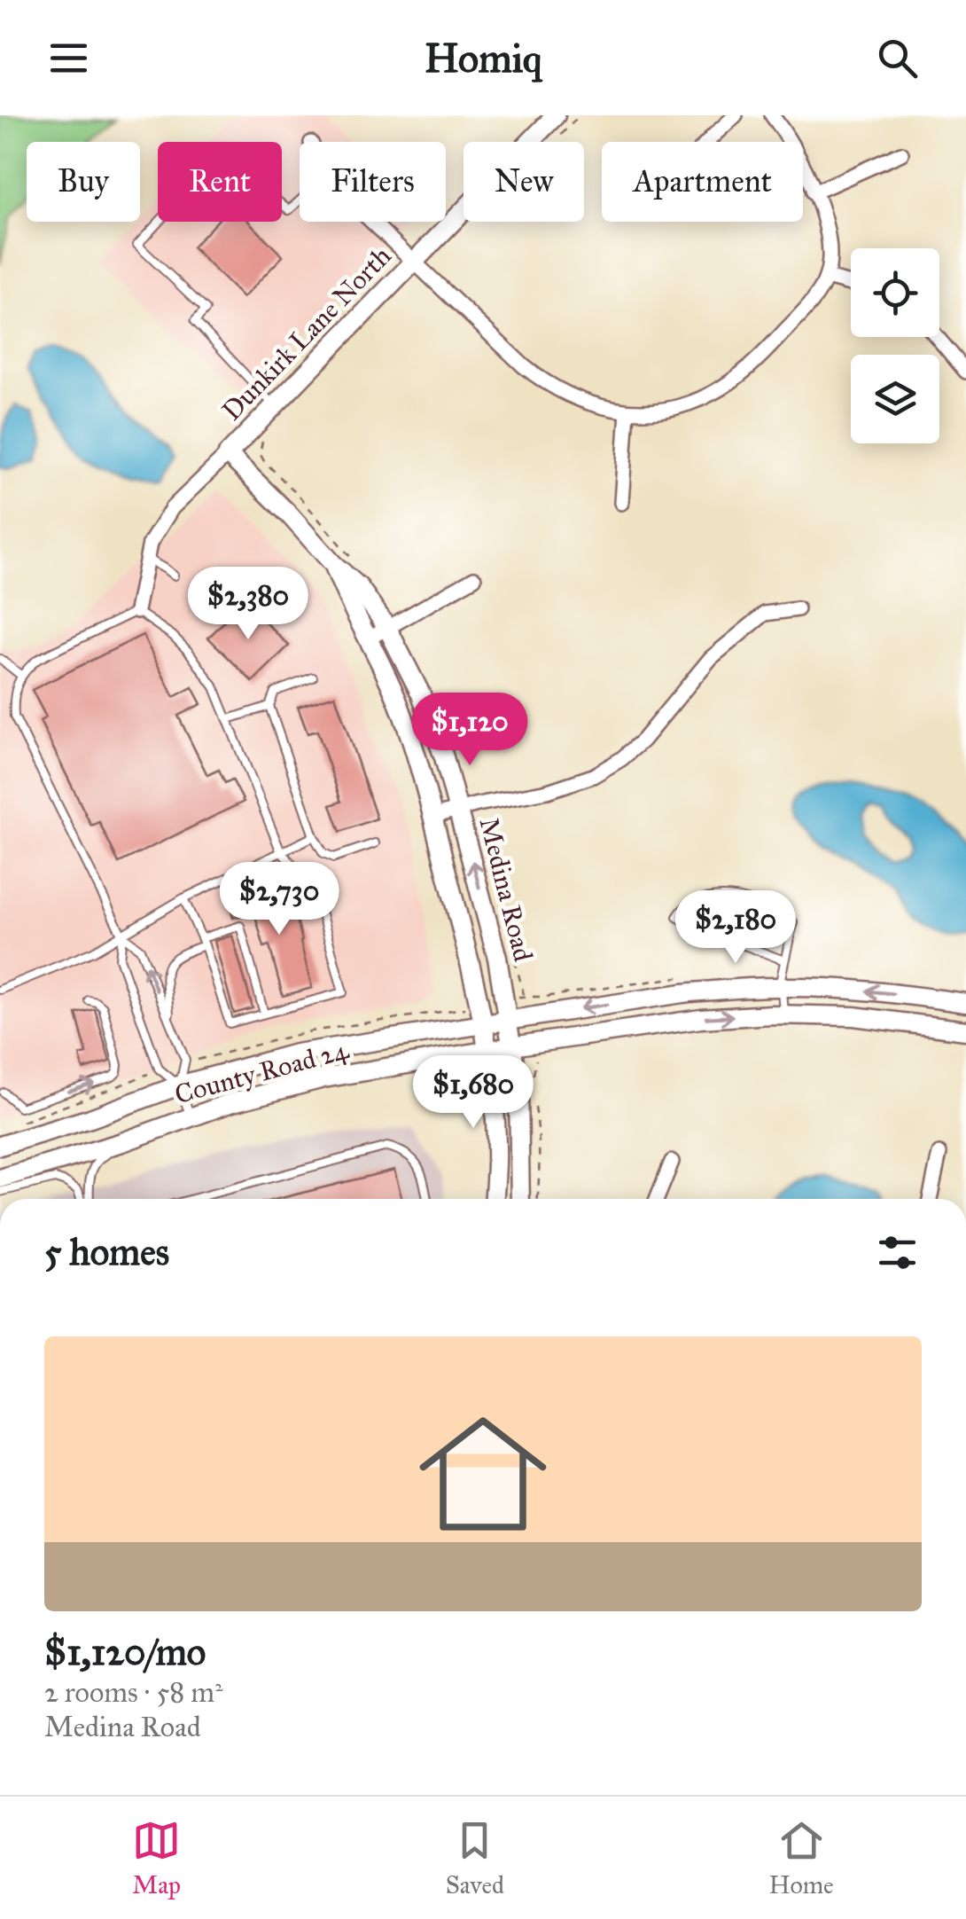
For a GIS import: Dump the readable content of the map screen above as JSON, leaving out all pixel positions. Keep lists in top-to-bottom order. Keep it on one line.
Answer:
{"streets":{"street":["Dunkirk Lane North","Medina Road","County Road 24"]},"crossings":[["Dunkirk Lane North","Medina Road"],["Medina Road","County Road 24"]],"page":{"header":"Homiq","chip":["Buy","Rent","Filters","New","Apartment"],"price":["$2,380","$1,120","$2,730","$2,180","$1,680"],"heading":"5 homes","list":[{"name":"$1,120/mo","note":"2 rooms · 58 m² · Medina Road"}],"tabs":["Map","Saved","Home"]}}
